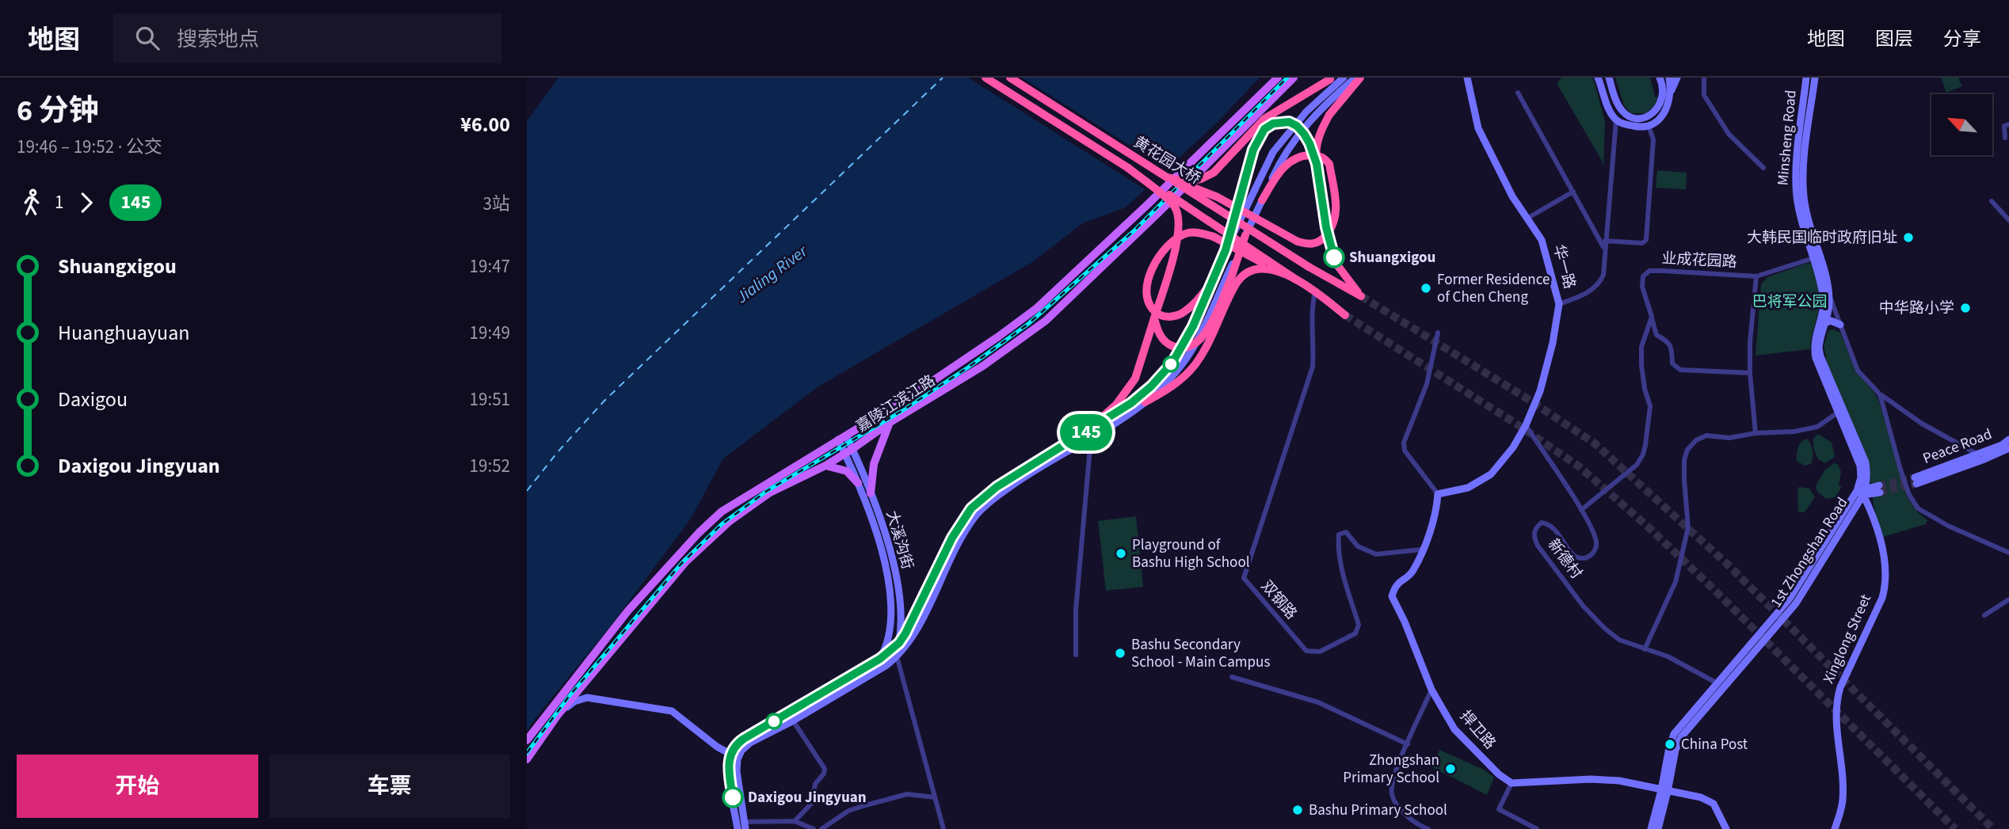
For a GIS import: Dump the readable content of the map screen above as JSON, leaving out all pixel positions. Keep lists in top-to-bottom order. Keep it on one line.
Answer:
{"streets":{"highway":["黄花园大桥"],"main road":["Minsheng Road","华一路","嘉陵江滨江路","Peace Road","大溪沟街","1st Zhongshan Road","Xinglong Street","捍卫路"],"street":["业成花园路","新德村","双钢路"]},"crossings":[["Minsheng Road","业成花园路"],["Minsheng Road","1st Zhongshan Road"],["华一路","新德村"],["嘉陵江滨江路","大溪沟街"],["1st Zhongshan Road","新德村"],["1st Zhongshan Road","Xinglong Street"],["双钢路","捍卫路"]],"water":["Jialing River"],"parks":["巴将军公园"],"places":["大韩民国临时政府旧址","Shuangxigou","Former Residence of Chen Cheng","中华路小学","Playground of Bashu High School","Bashu Secondary School - Main Campus","China Post","Zhongshan Primary School","Daxigou Jingyuan","Bashu Primary School"],"lines":["bus line 145"],"north":"top left","page":{"header":"地图","search":"搜索地点","nav":["地图","图层","分享"],"heading":["6 分钟","19:46 – 19:52 · 公交","¥6.00"],"on_map":"145","legs":["1","145","3站"],"list":[{"name":"Shuangxigou","value":"19:47"},{"name":"Huanghuayuan","value":"19:49"},{"name":"Daxigou","value":"19:51"},{"name":"Daxigou Jingyuan","value":"19:52"}],"buttons":["开始","车票"]}}
